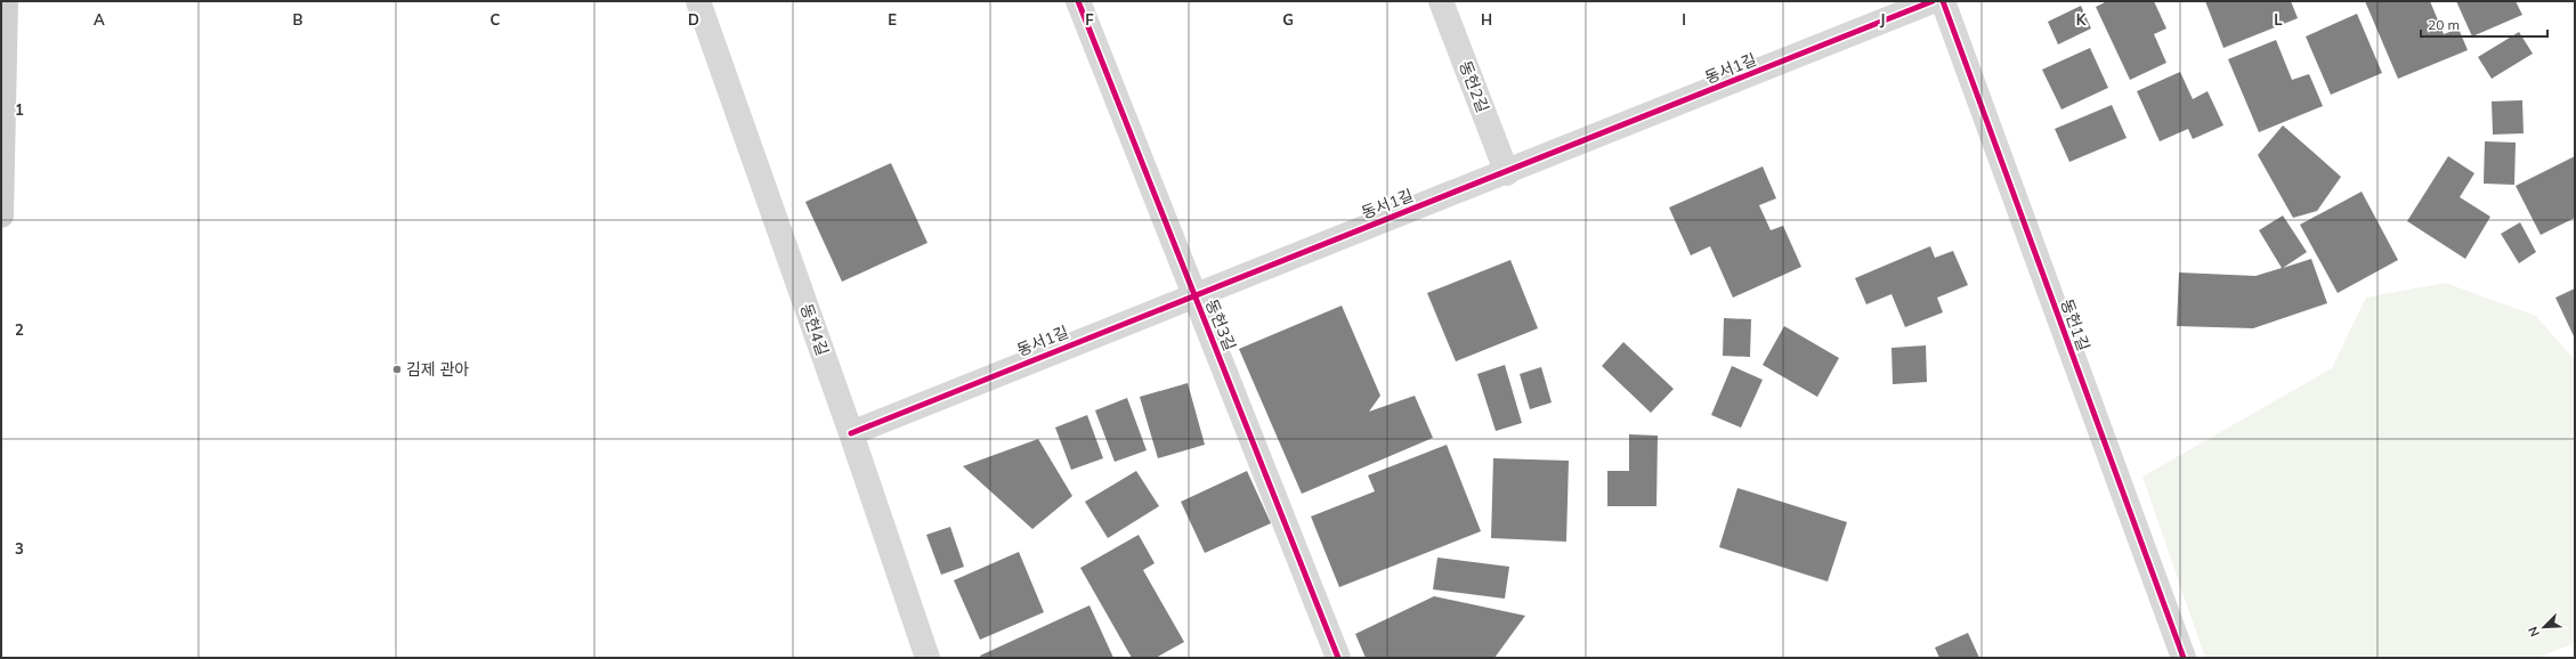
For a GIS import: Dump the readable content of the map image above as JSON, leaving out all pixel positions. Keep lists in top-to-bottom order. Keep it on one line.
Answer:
{"streets":{"street":["동서1길","동헌2길","동헌3길","동헌1길","동헌4길"]},"crossings":[["동서1길","동헌2길"],["동서1길","동헌3길"],["동서1길","동헌4길"]],"places":["김제 관아"],"scale_bar":"20 m","north":"bottom left","grid":{"columns":["A","B","C","D","E","F","G","H","I","J","K","L"],"rows":["1","2","3"]}}
